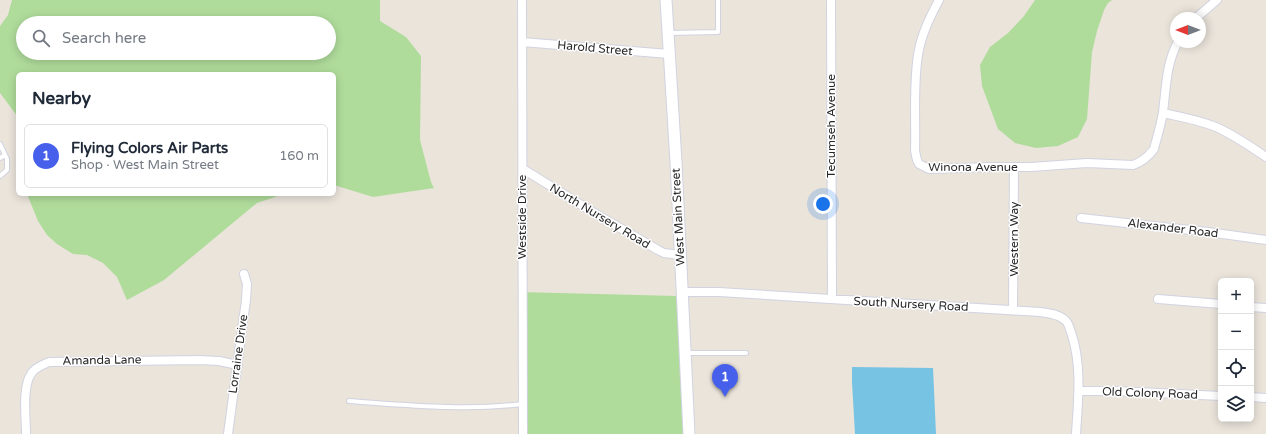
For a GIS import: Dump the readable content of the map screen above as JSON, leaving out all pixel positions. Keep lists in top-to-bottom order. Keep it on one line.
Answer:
{"streets":{"main road":["West Main Street"],"street":["Harold Street","Tecumseh Avenue","Winona Avenue","North Nursery Road","Westside Drive","Alexander Road","Western Way","South Nursery Road","Lorraine Drive","Amanda Lane","Old Colony Road"]},"crossings":[["Harold Street","Westside Drive"],["Harold Street","West Main Street"],["Tecumseh Avenue","South Nursery Road"],["Winona Avenue","Western Way"],["North Nursery Road","Westside Drive"],["North Nursery Road","West Main Street"],["West Main Street","South Nursery Road"],["Western Way","South Nursery Road"],["South Nursery Road","Old Colony Road"],["Lorraine Drive","Amanda Lane"]],"north":"left","page":{"search":"Search here","heading":"Nearby","list":[{"mark":"1","name":"Flying Colors Air Parts","note":"Shop · West Main Street","value":"160 m"}],"map_buttons":["+","−"],"pins":"1"}}
